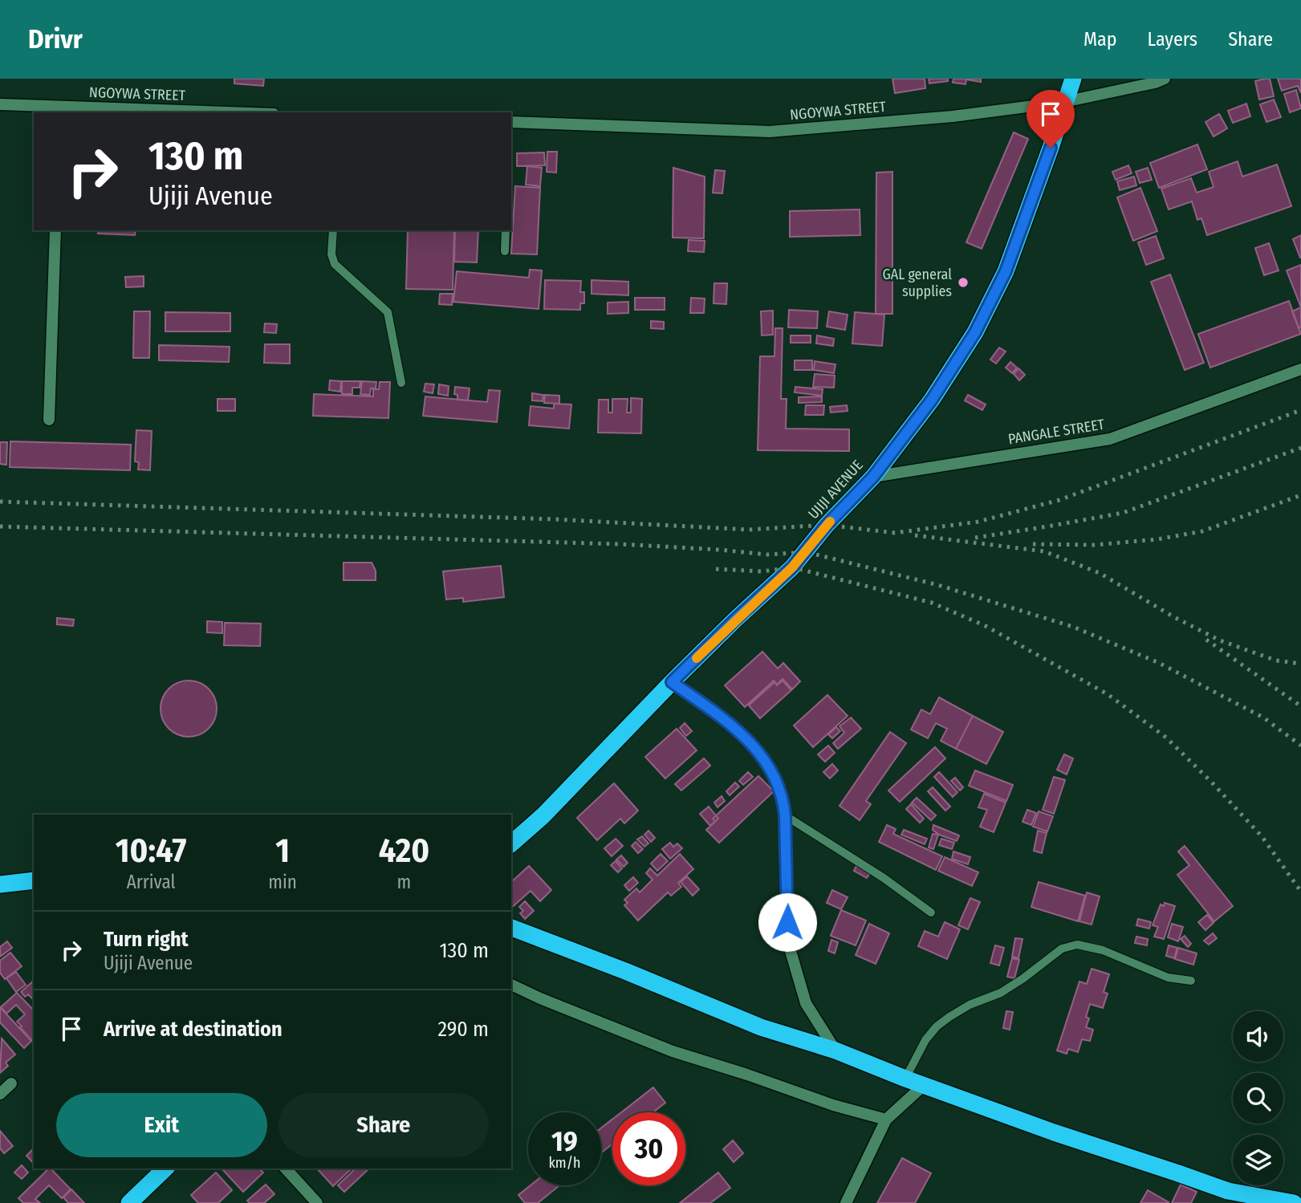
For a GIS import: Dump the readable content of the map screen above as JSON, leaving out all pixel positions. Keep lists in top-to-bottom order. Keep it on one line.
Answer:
{"streets":{"highway":["UJIJI AVENUE"],"street":["NGOYWA STREET","PANGALE STREET"]},"crossings":[["NGOYWA STREET","UJIJI AVENUE"],["PANGALE STREET","UJIJI AVENUE"]],"places":["GAL general supplies"],"page":{"header":"Drivr","nav":["Map","Layers","Share"],"turn":["130 m","Ujiji Avenue"],"eta":["10:47","Arrival","1","min","420","m"],"list":[{"name":"Turn right","note":"Ujiji Avenue","value":"130 m"},{"name":"Arrive at destination","value":"290 m"}],"buttons":["Exit","Share"],"speed":"19 km/h","limit":"30"}}
